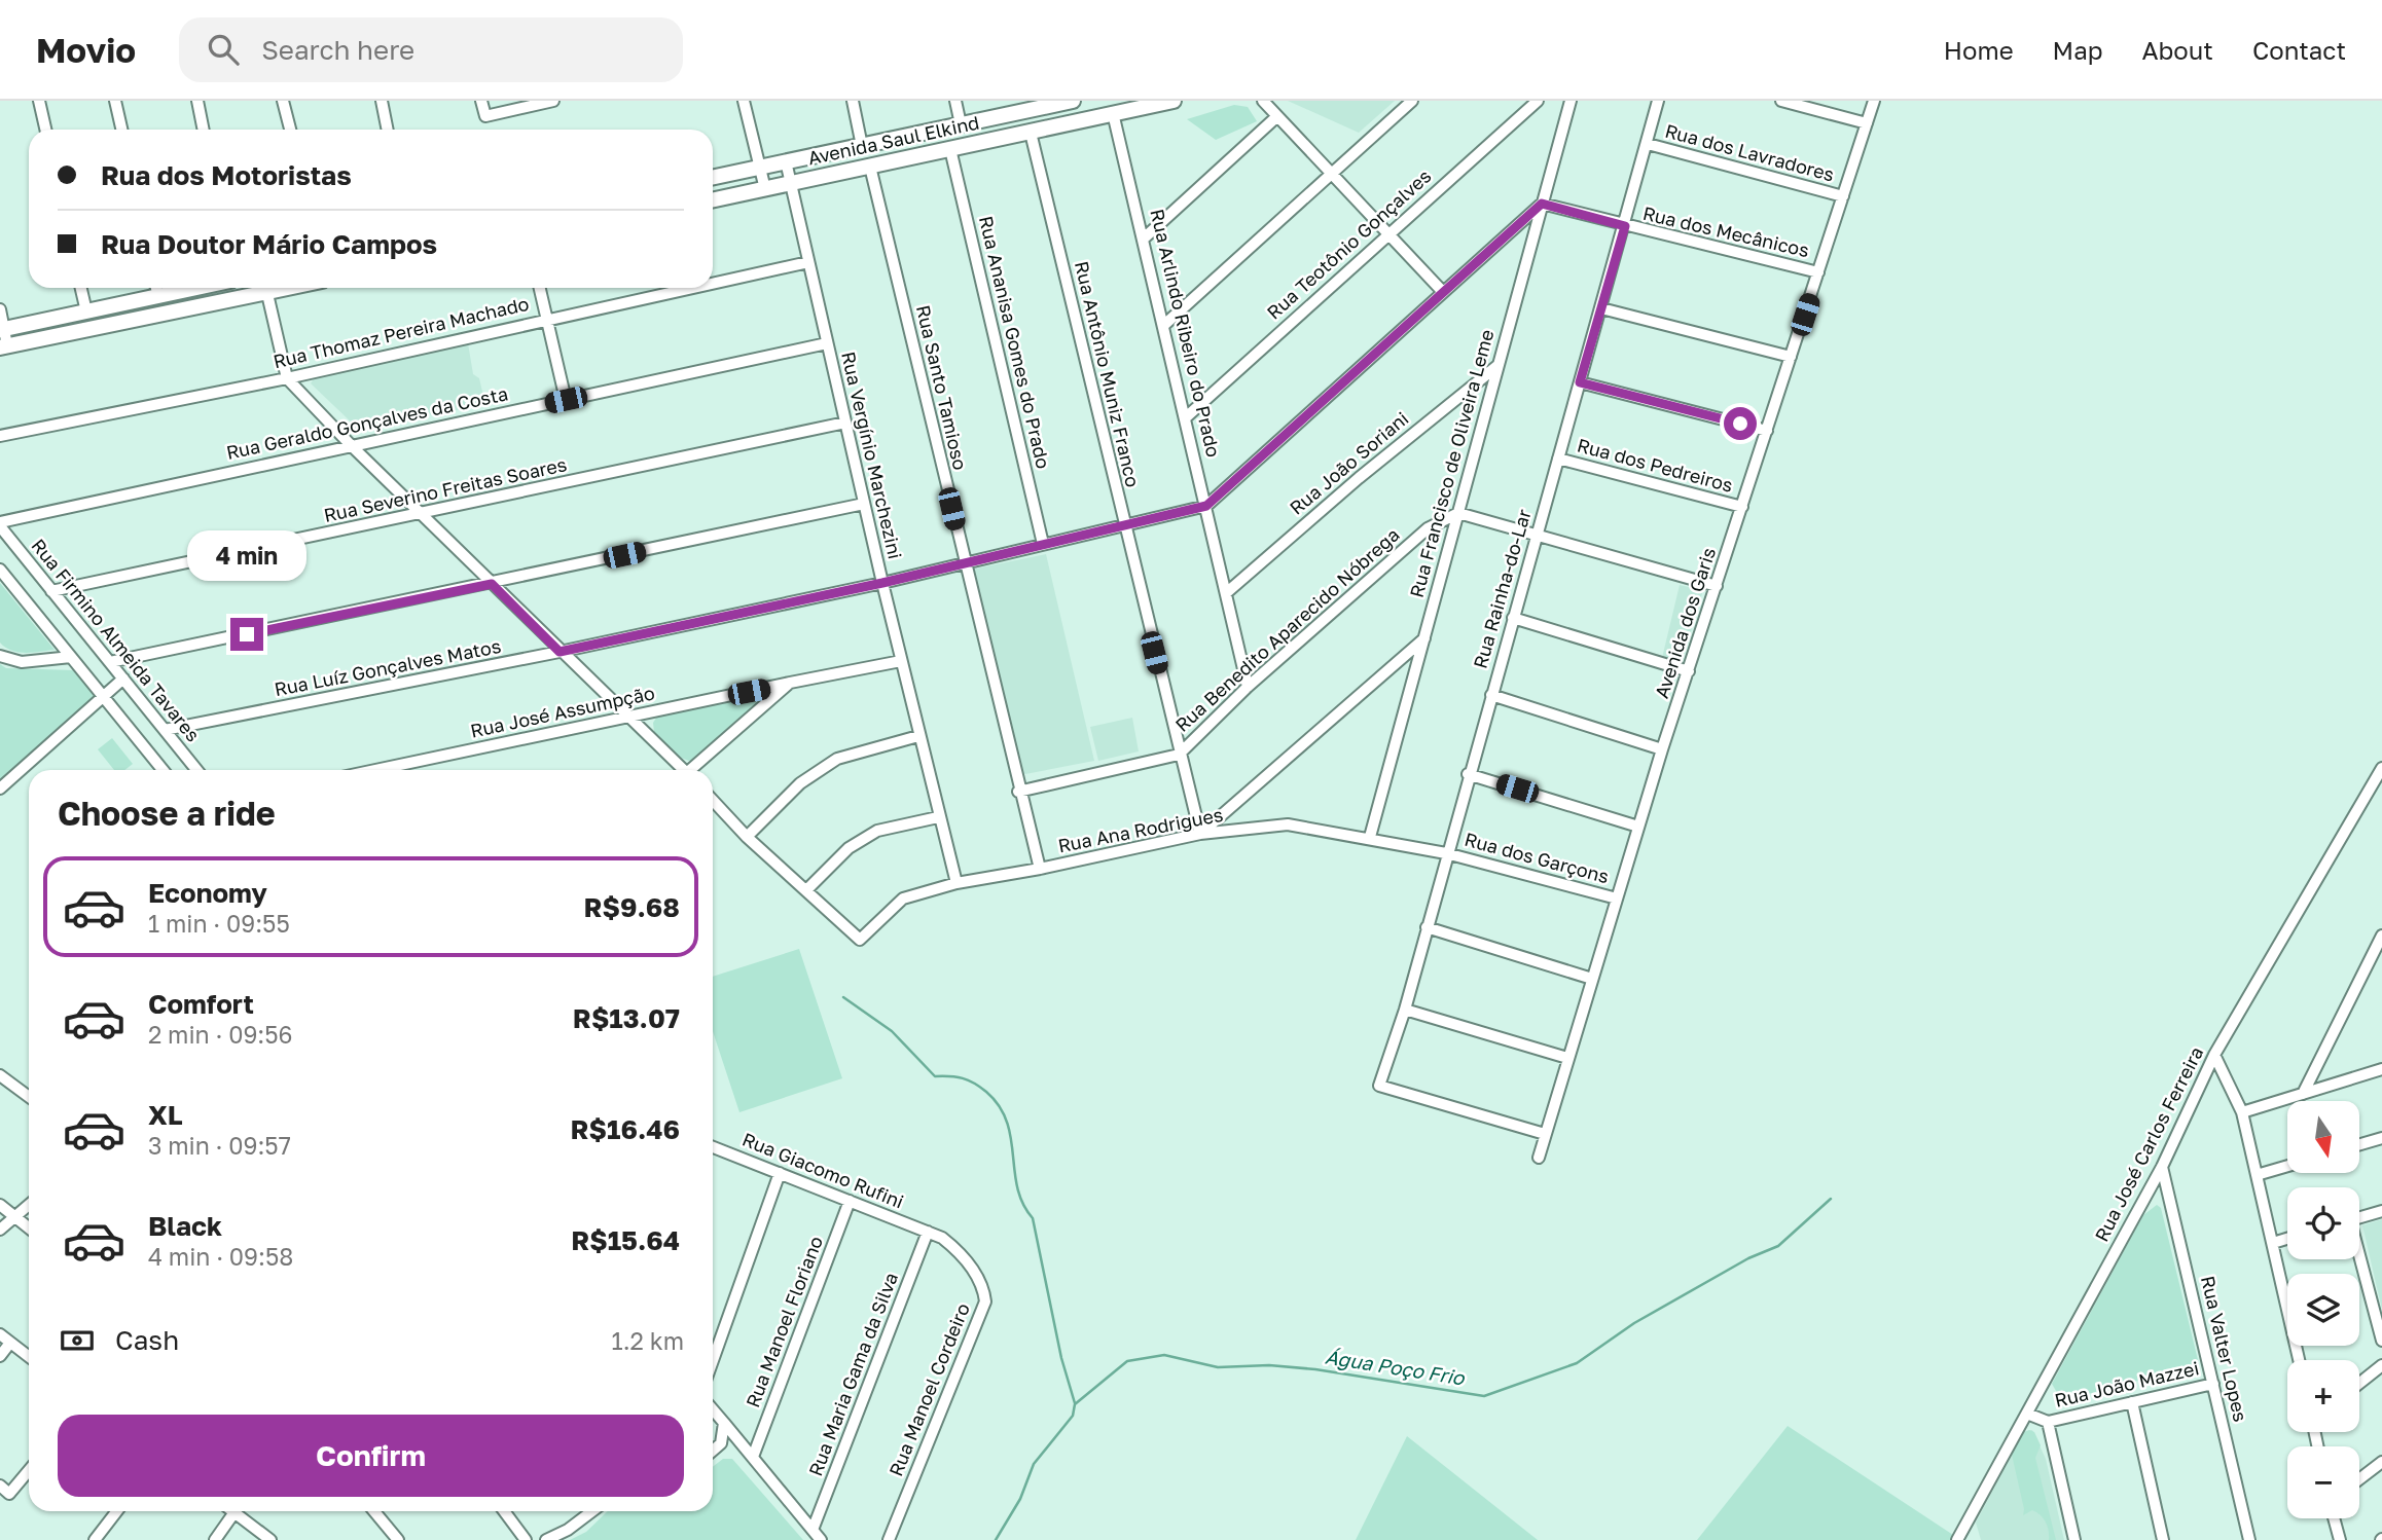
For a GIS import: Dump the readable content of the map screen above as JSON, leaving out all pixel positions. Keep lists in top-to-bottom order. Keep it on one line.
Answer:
{"streets":{"main road":["Avenida Saul Elkind"],"street":["Rua dos Lavradores","Rua dos Mecânicos","Rua Teotônio Gonçalves","Rua Thomaz Pereira Machado","Rua Arlindo Ribeiro do Prado","Rua Ananisa Gomes do Prado","Rua Antônio Muniz Franco","Rua Santo Tamioso","Rua Geraldo Gonçalves da Costa","Rua Vergínio Marchezini","Rua João Soriani","Rua Francisco de Oliveira Leme","Rua dos Pedreiros","Rua Severino Freitas Soares","Rua Rainha-do-Lar","Avenida dos Garis","Rua Benedito Aparecido Nóbrega","Rua Firmino Almeida Tavares","Rua Luíz Gonçalves Matos","Rua José Assumpção","Rua Ana Rodrigues","Rua dos Garçons","Rua José Carlos Ferreira","Rua Giacomo Rufini","Rua Manoel Floriano","Rua Valter Lopes","Rua Maria Gama da Silva","Rua João Mazzei","Rua Manoel Cordeiro"]},"crossings":[["Avenida Saul Elkind","Rua Arlindo Ribeiro do Prado"],["Avenida Saul Elkind","Rua Ananisa Gomes do Prado"],["Avenida Saul Elkind","Rua Antônio Muniz Franco"],["Avenida Saul Elkind","Rua Santo Tamioso"],["Avenida Saul Elkind","Rua Vergínio Marchezini"],["Rua dos Lavradores","Rua Rainha-do-Lar"],["Rua dos Lavradores","Avenida dos Garis"],["Rua dos Mecânicos","Rua Francisco de Oliveira Leme"],["Rua dos Mecânicos","Rua Rainha-do-Lar"],["Rua dos Mecânicos","Avenida dos Garis"],["Rua Teotônio Gonçalves","Rua Arlindo Ribeiro do Prado"],["Rua Thomaz Pereira Machado","Rua Vergínio Marchezini"],["Rua Arlindo Ribeiro do Prado","Rua João Soriani"],["Rua Arlindo Ribeiro do Prado","Rua Benedito Aparecido Nóbrega"],["Rua Arlindo Ribeiro do Prado","Rua Luíz Gonçalves Matos"],["Rua Ananisa Gomes do Prado","Rua Luíz Gonçalves Matos"],["Rua Antônio Muniz Franco","Rua Benedito Aparecido Nóbrega"],["Rua Antônio Muniz Franco","Rua Luíz Gonçalves Matos"],["Rua Antônio Muniz Franco","Rua Ana Rodrigues"],["Rua Santo Tamioso","Rua Luíz Gonçalves Matos"],["Rua Santo Tamioso","Rua Ana Rodrigues"],["Rua Geraldo Gonçalves da Costa","Rua Vergínio Marchezini"],["Rua Geraldo Gonçalves da Costa","Rua Firmino Almeida Tavares"],["Rua Vergínio Marchezini","Rua Severino Freitas Soares"],["Rua Vergínio Marchezini","Rua Luíz Gonçalves Matos"],["Rua Vergínio Marchezini","Rua José Assumpção"],["Rua Vergínio Marchezini","Rua Ana Rodrigues"],["Rua João Soriani","Rua Francisco de Oliveira Leme"],["Rua Francisco de Oliveira Leme","Rua Benedito Aparecido Nóbrega"],["Rua Francisco de Oliveira Leme","Rua Ana Rodrigues"],["Rua dos Pedreiros","Rua Rainha-do-Lar"],["Rua dos Pedreiros","Avenida dos Garis"],["Rua Severino Freitas Soares","Rua Firmino Almeida Tavares"],["Rua Rainha-do-Lar","Avenida dos Garis"],["Rua Rainha-do-Lar","Rua Ana Rodrigues"],["Rua Rainha-do-Lar","Rua dos Garçons"],["Avenida dos Garis","Rua dos Garçons"],["Rua Firmino Almeida Tavares","Rua Luíz Gonçalves Matos"],["Rua Ana Rodrigues","Rua dos Garçons"],["Rua José Carlos Ferreira","Rua Valter Lopes"],["Rua Giacomo Rufini","Rua Manoel Floriano"],["Rua Giacomo Rufini","Rua Maria Gama da Silva"],["Rua Giacomo Rufini","Rua Manoel Cordeiro"],["Rua Valter Lopes","Rua João Mazzei"],["Rua Maria Gama da Silva","Rua Manoel Cordeiro"]],"water":["Água Poço Frio"],"north":"bottom","page":{"header":"Movio","search":"Search here","nav":["Home","Map","About","Contact"],"banner":["Rua dos Motoristas","Rua Doutor Mário Campos"],"bubble":"4 min","heading":"Choose a ride","list":[{"name":"Economy","note":"1 min · 09:55","value":"R$9.68"},{"name":"Comfort","note":"2 min · 09:56","value":"R$13.07"},{"name":"XL","note":"3 min · 09:57","value":"R$16.46"},{"name":"Black","note":"4 min · 09:58","value":"R$15.64"}],"map_buttons":["+","−"],"pay":["Cash","1.2 km"],"buttons":"Confirm"}}
